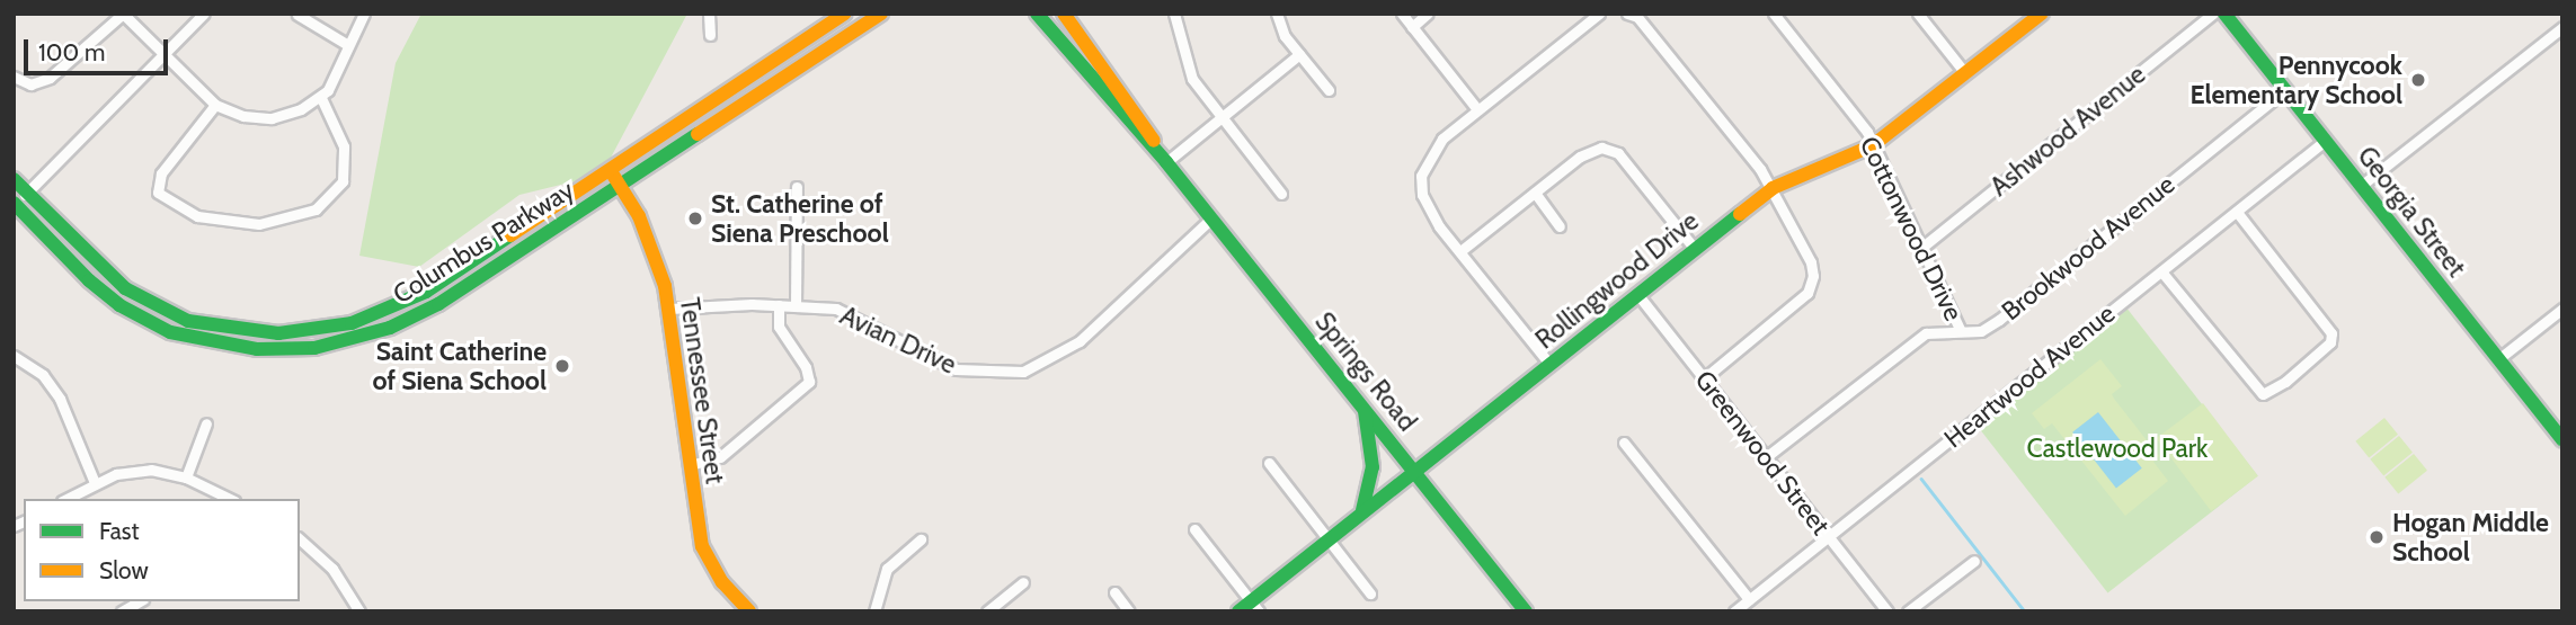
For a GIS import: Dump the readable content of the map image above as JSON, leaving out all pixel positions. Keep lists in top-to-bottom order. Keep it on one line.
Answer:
{"streets":{"main road":["Georgia Street","Columbus Parkway","Rollingwood Drive","Springs Road","Tennessee Street"],"street":["Ashwood Avenue","Cottonwood Drive","Brookwood Avenue","Avian Drive","Heartwood Avenue","Greenwood Street"]},"crossings":[["Ashwood Avenue","Cottonwood Drive"],["Georgia Street","Brookwood Avenue"],["Georgia Street","Heartwood Avenue"],["Cottonwood Drive","Brookwood Avenue"],["Cottonwood Drive","Rollingwood Drive"],["Columbus Parkway","Tennessee Street"],["Brookwood Avenue","Greenwood Street"],["Rollingwood Drive","Springs Road"],["Rollingwood Drive","Greenwood Street"],["Avian Drive","Springs Road"],["Avian Drive","Tennessee Street"],["Heartwood Avenue","Greenwood Street"]],"parks":["Castlewood Park"],"places":["Pennycook Elementary School","St. Catherine of Siena Preschool","Saint Catherine of Siena School","Hogan Middle School"],"legend":["Fast","Slow"],"scale_bar":"100 m"}
